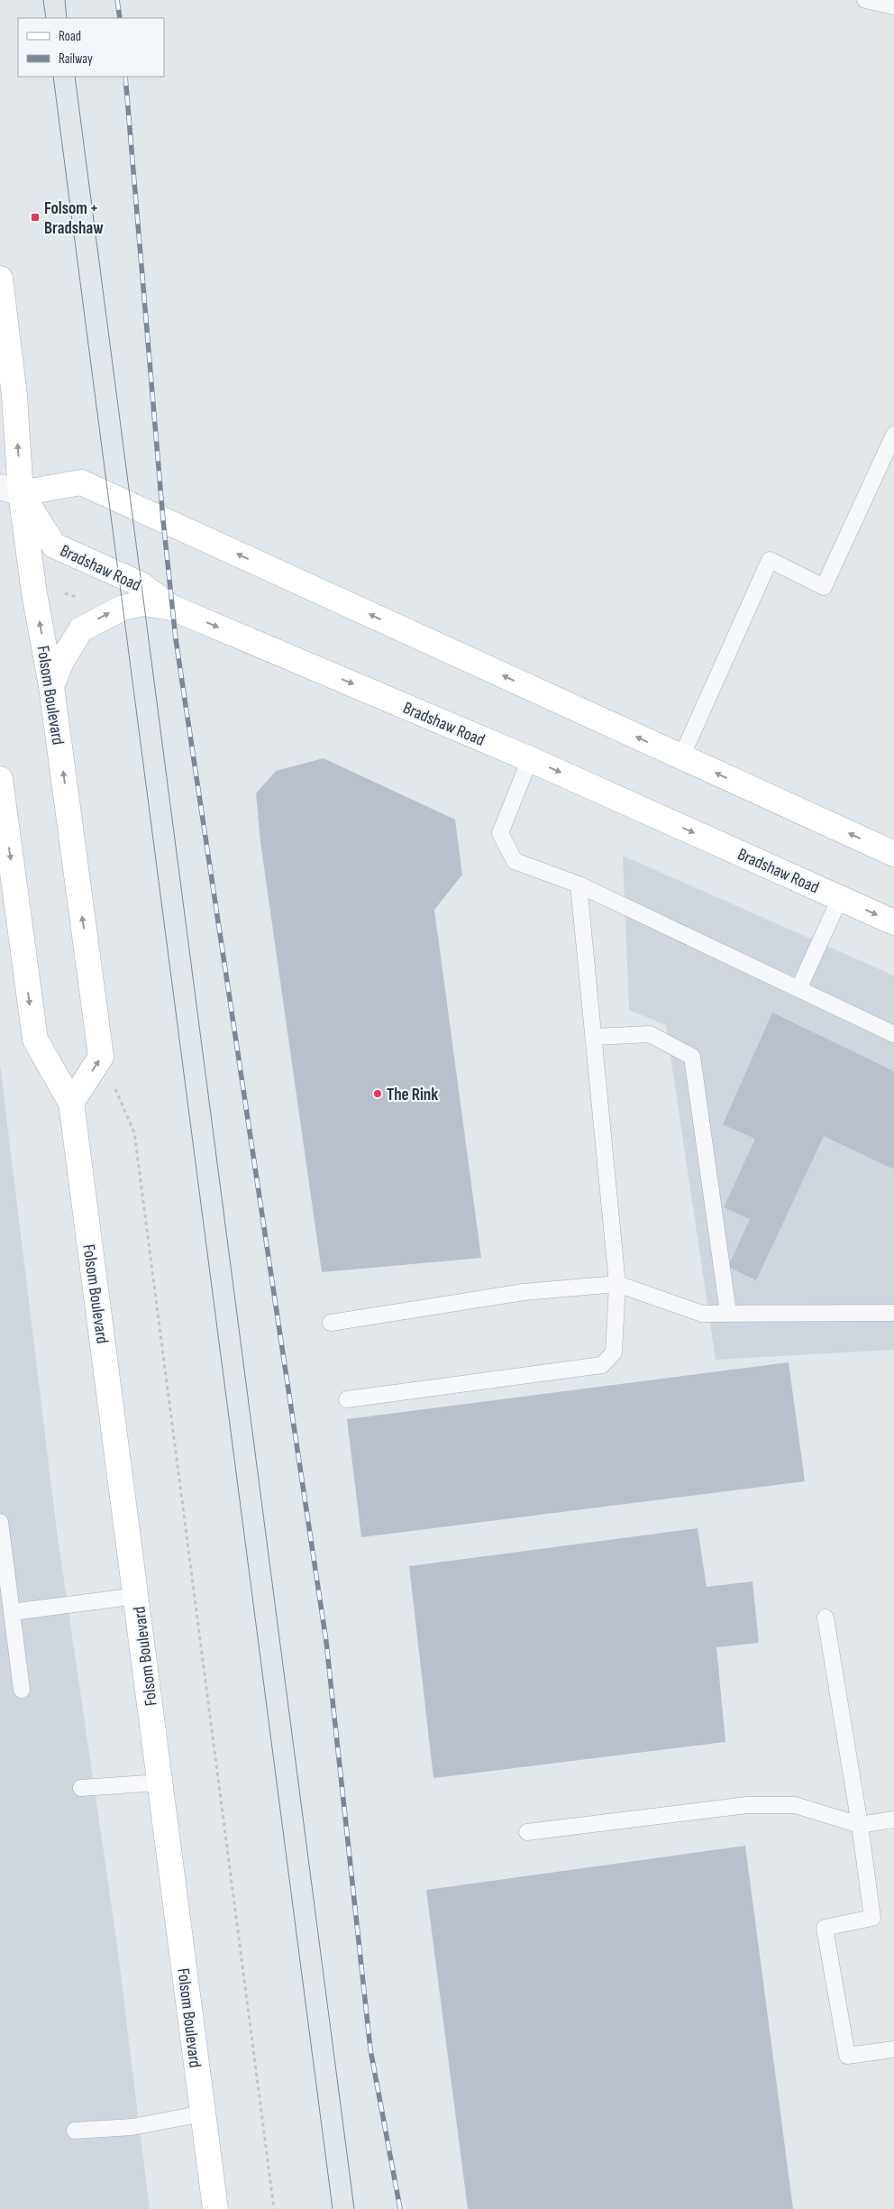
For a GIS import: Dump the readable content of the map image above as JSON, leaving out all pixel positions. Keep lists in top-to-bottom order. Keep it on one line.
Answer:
{"streets":{"main road":["Bradshaw Road","Folsom Boulevard"]},"crossings":[["Bradshaw Road","Folsom Boulevard"]],"places":{"transit":["Folsom + Bradshaw"],"other":["The Rink"]},"legend":["Road","Railway"]}
